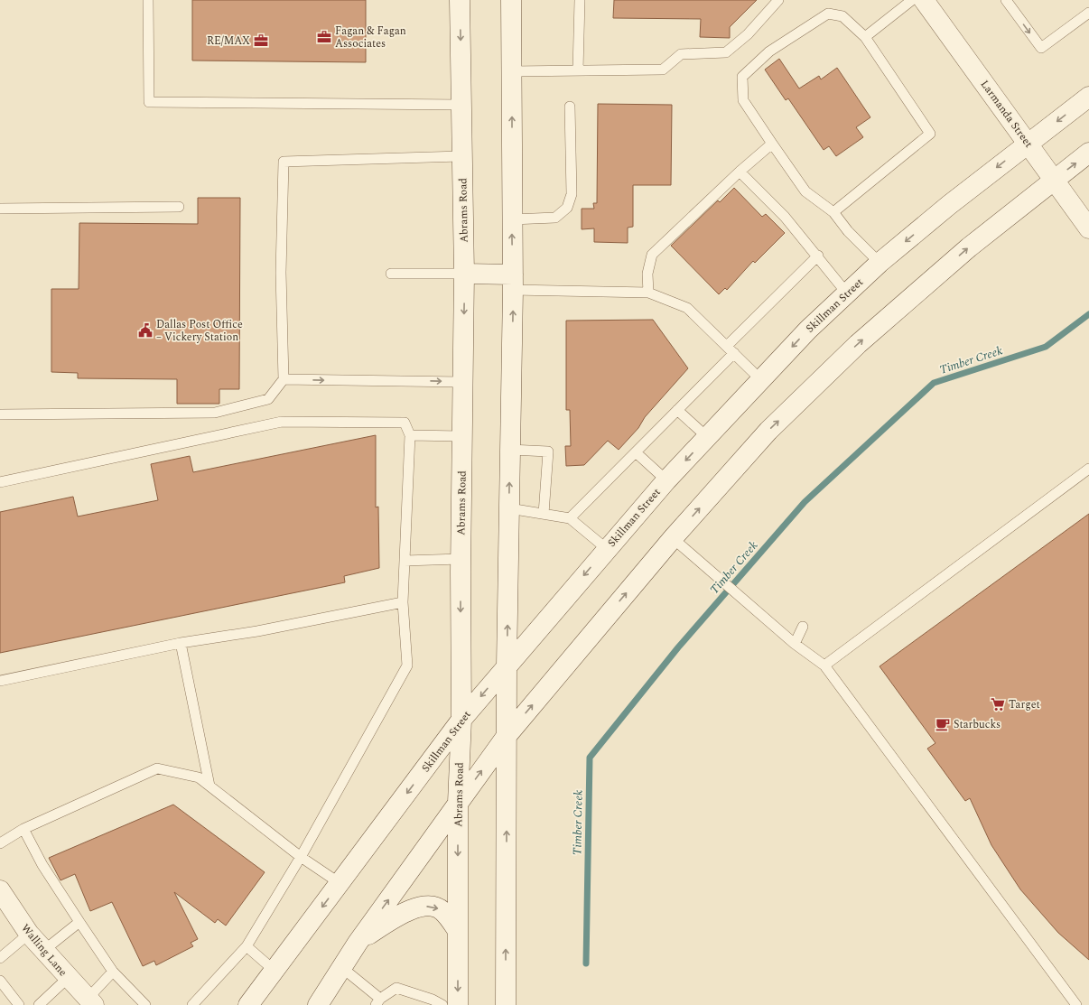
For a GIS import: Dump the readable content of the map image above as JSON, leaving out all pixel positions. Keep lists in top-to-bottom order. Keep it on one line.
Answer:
{"streets":{"main road":["Larmanda Street","Abrams Road","Skillman Street","Walling Lane"]},"crossings":[["Larmanda Street","Skillman Street"],["Abrams Road","Skillman Street"]],"water":["Timber Creek"],"places":{"office":["Fagan & Fagan Associates","RE/MAX"],"public building":["Dallas Post Office – Vickery Station"],"supermarket":["Target"],"cafe":["Starbucks"]}}
